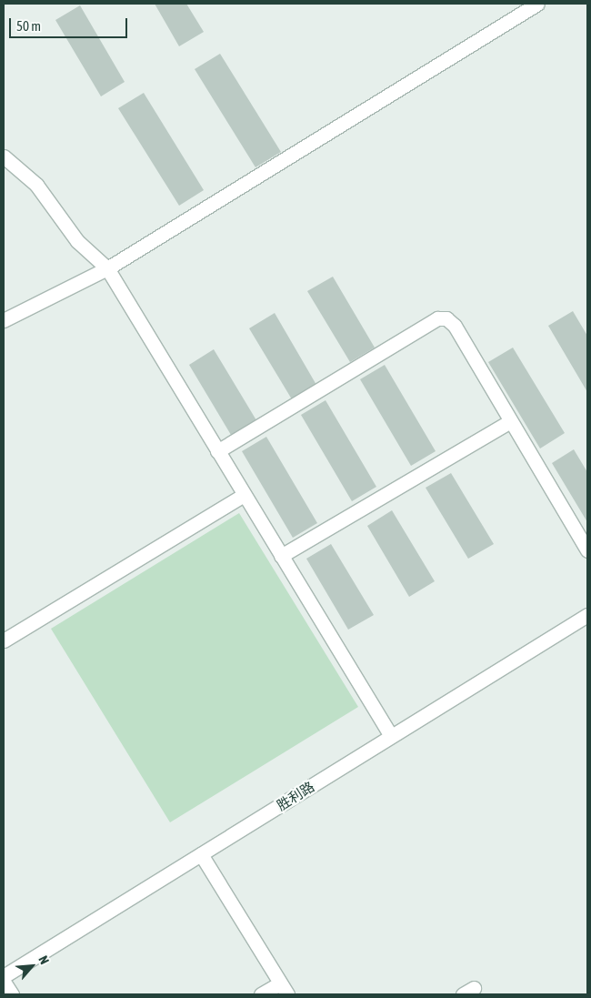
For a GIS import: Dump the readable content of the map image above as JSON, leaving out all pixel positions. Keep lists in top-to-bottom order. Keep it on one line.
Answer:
{"streets":{"street":["胜利路"]},"scale_bar":"50 m","north":"top right"}
